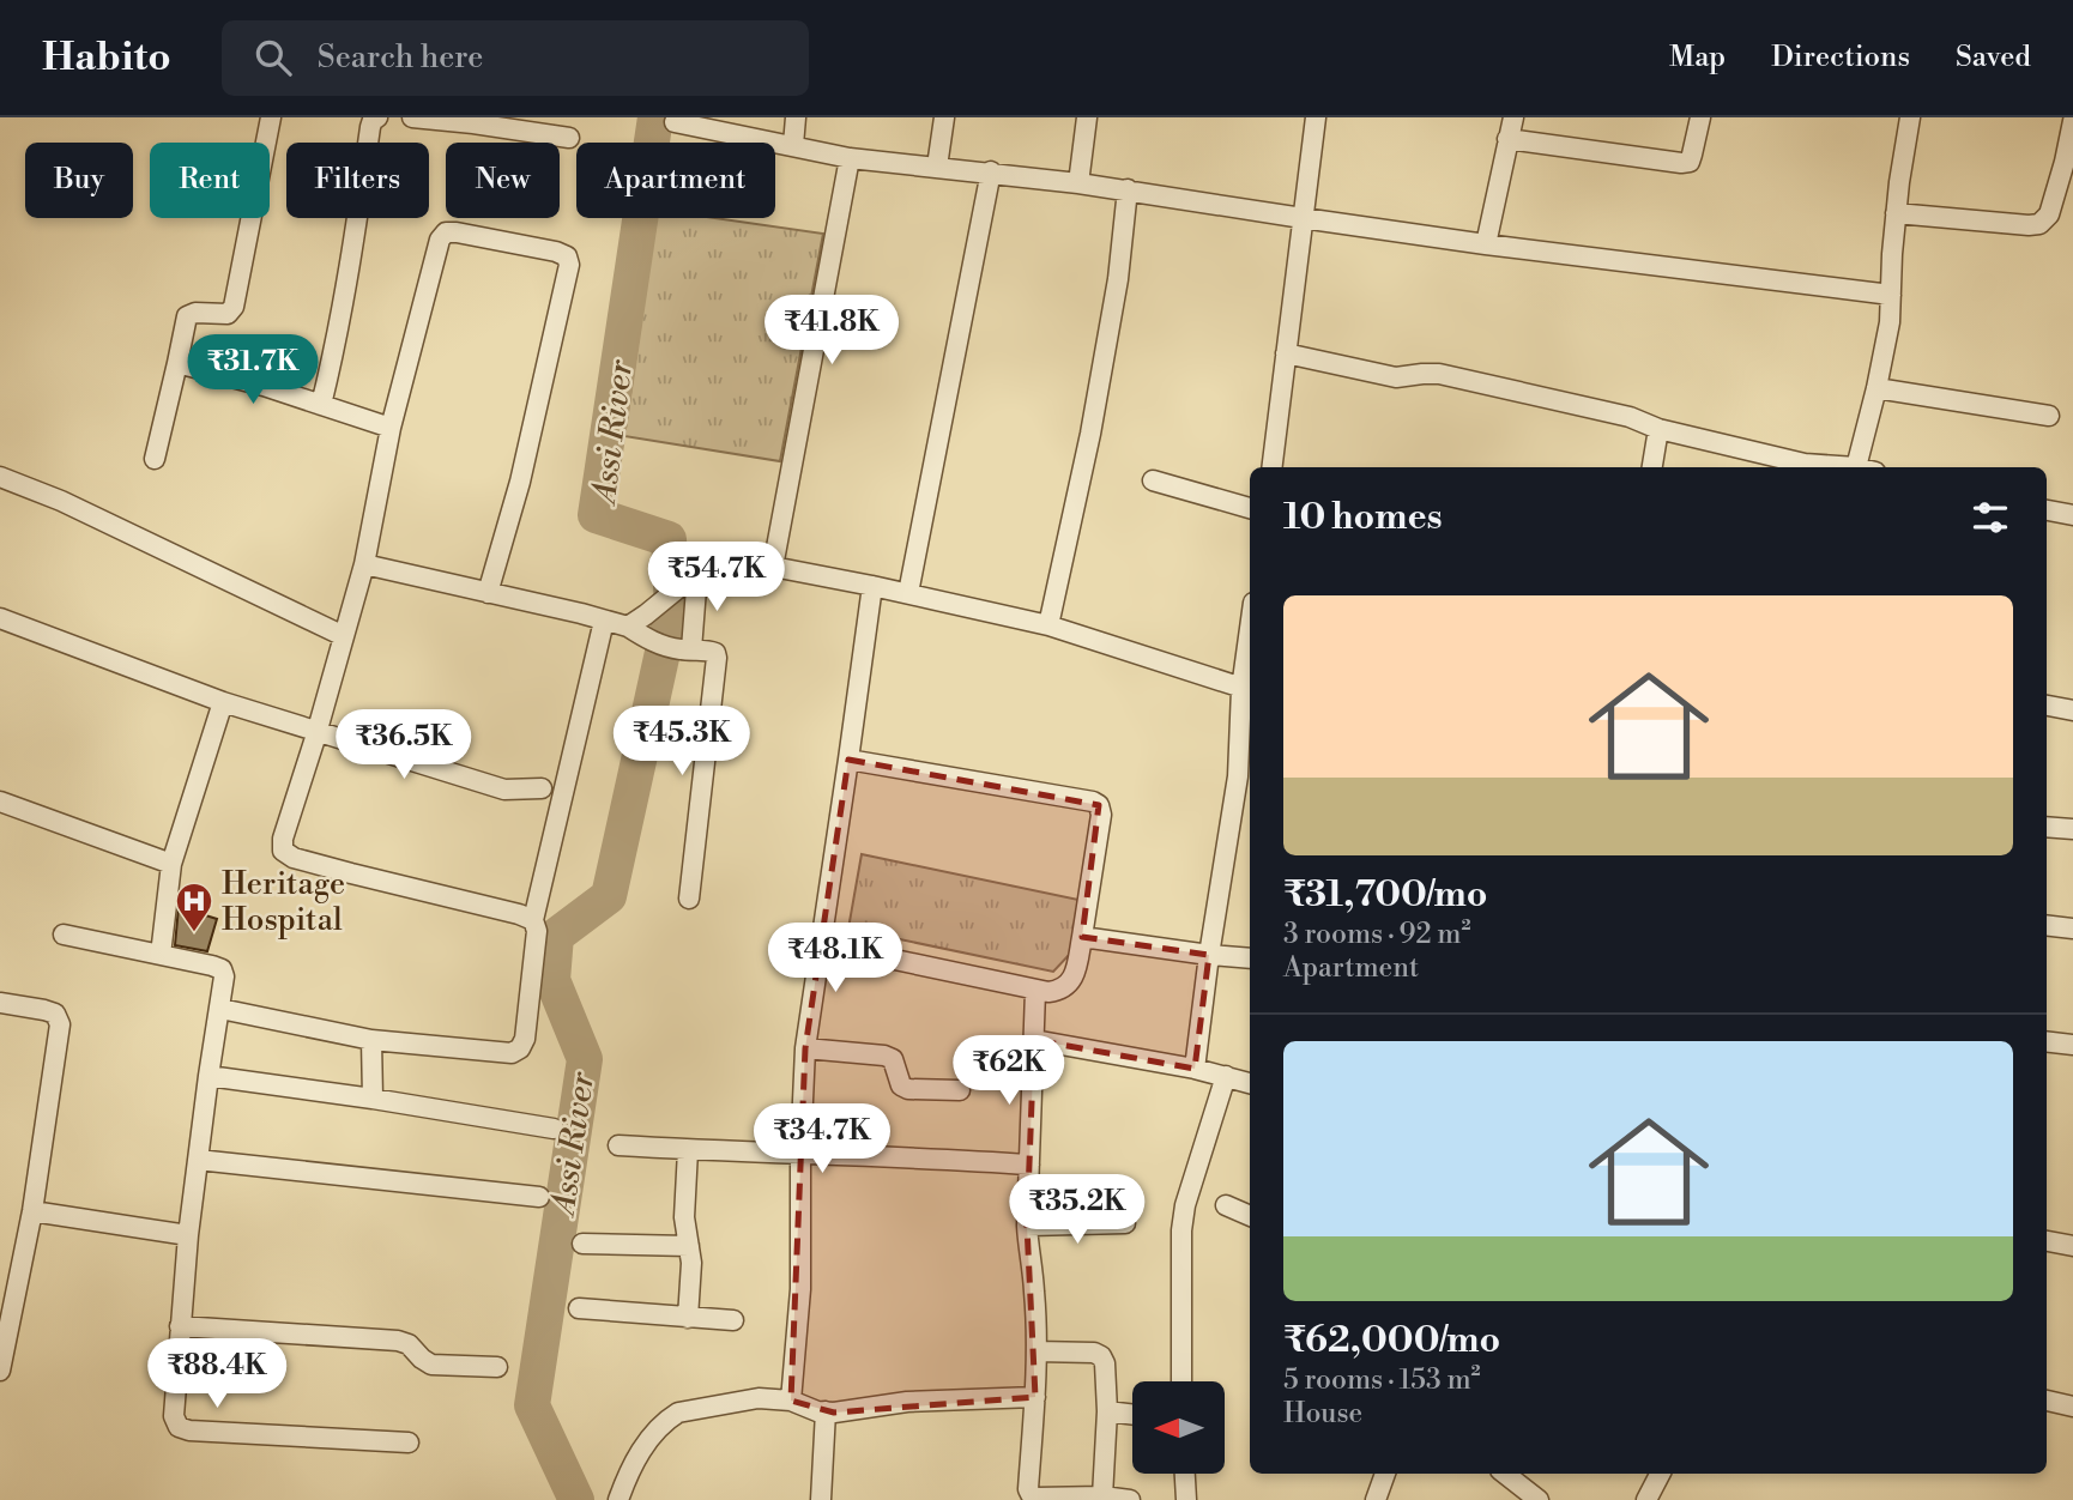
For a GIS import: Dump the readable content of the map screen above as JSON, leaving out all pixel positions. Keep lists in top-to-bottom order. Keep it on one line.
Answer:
{"water":["Assi River"],"places":{"hospital":["Heritage Hospital"]},"north":"left","page":{"header":"Habito","search":"Search here","nav":["Map","Directions","Saved"],"chip":["Buy","Rent","Filters","New","Apartment"],"price":["₹41.8K","₹31.7K","₹54.7K","₹45.3K","₹36.5K","₹48.1K","₹62K","₹34.7K","₹35.2K","₹88.4K"],"heading":"10 homes","list":[{"name":"₹31,700/mo","note":"3 rooms · 92 m² · Apartment"},{"name":"₹62,000/mo","note":"5 rooms · 153 m² · House"}]}}
